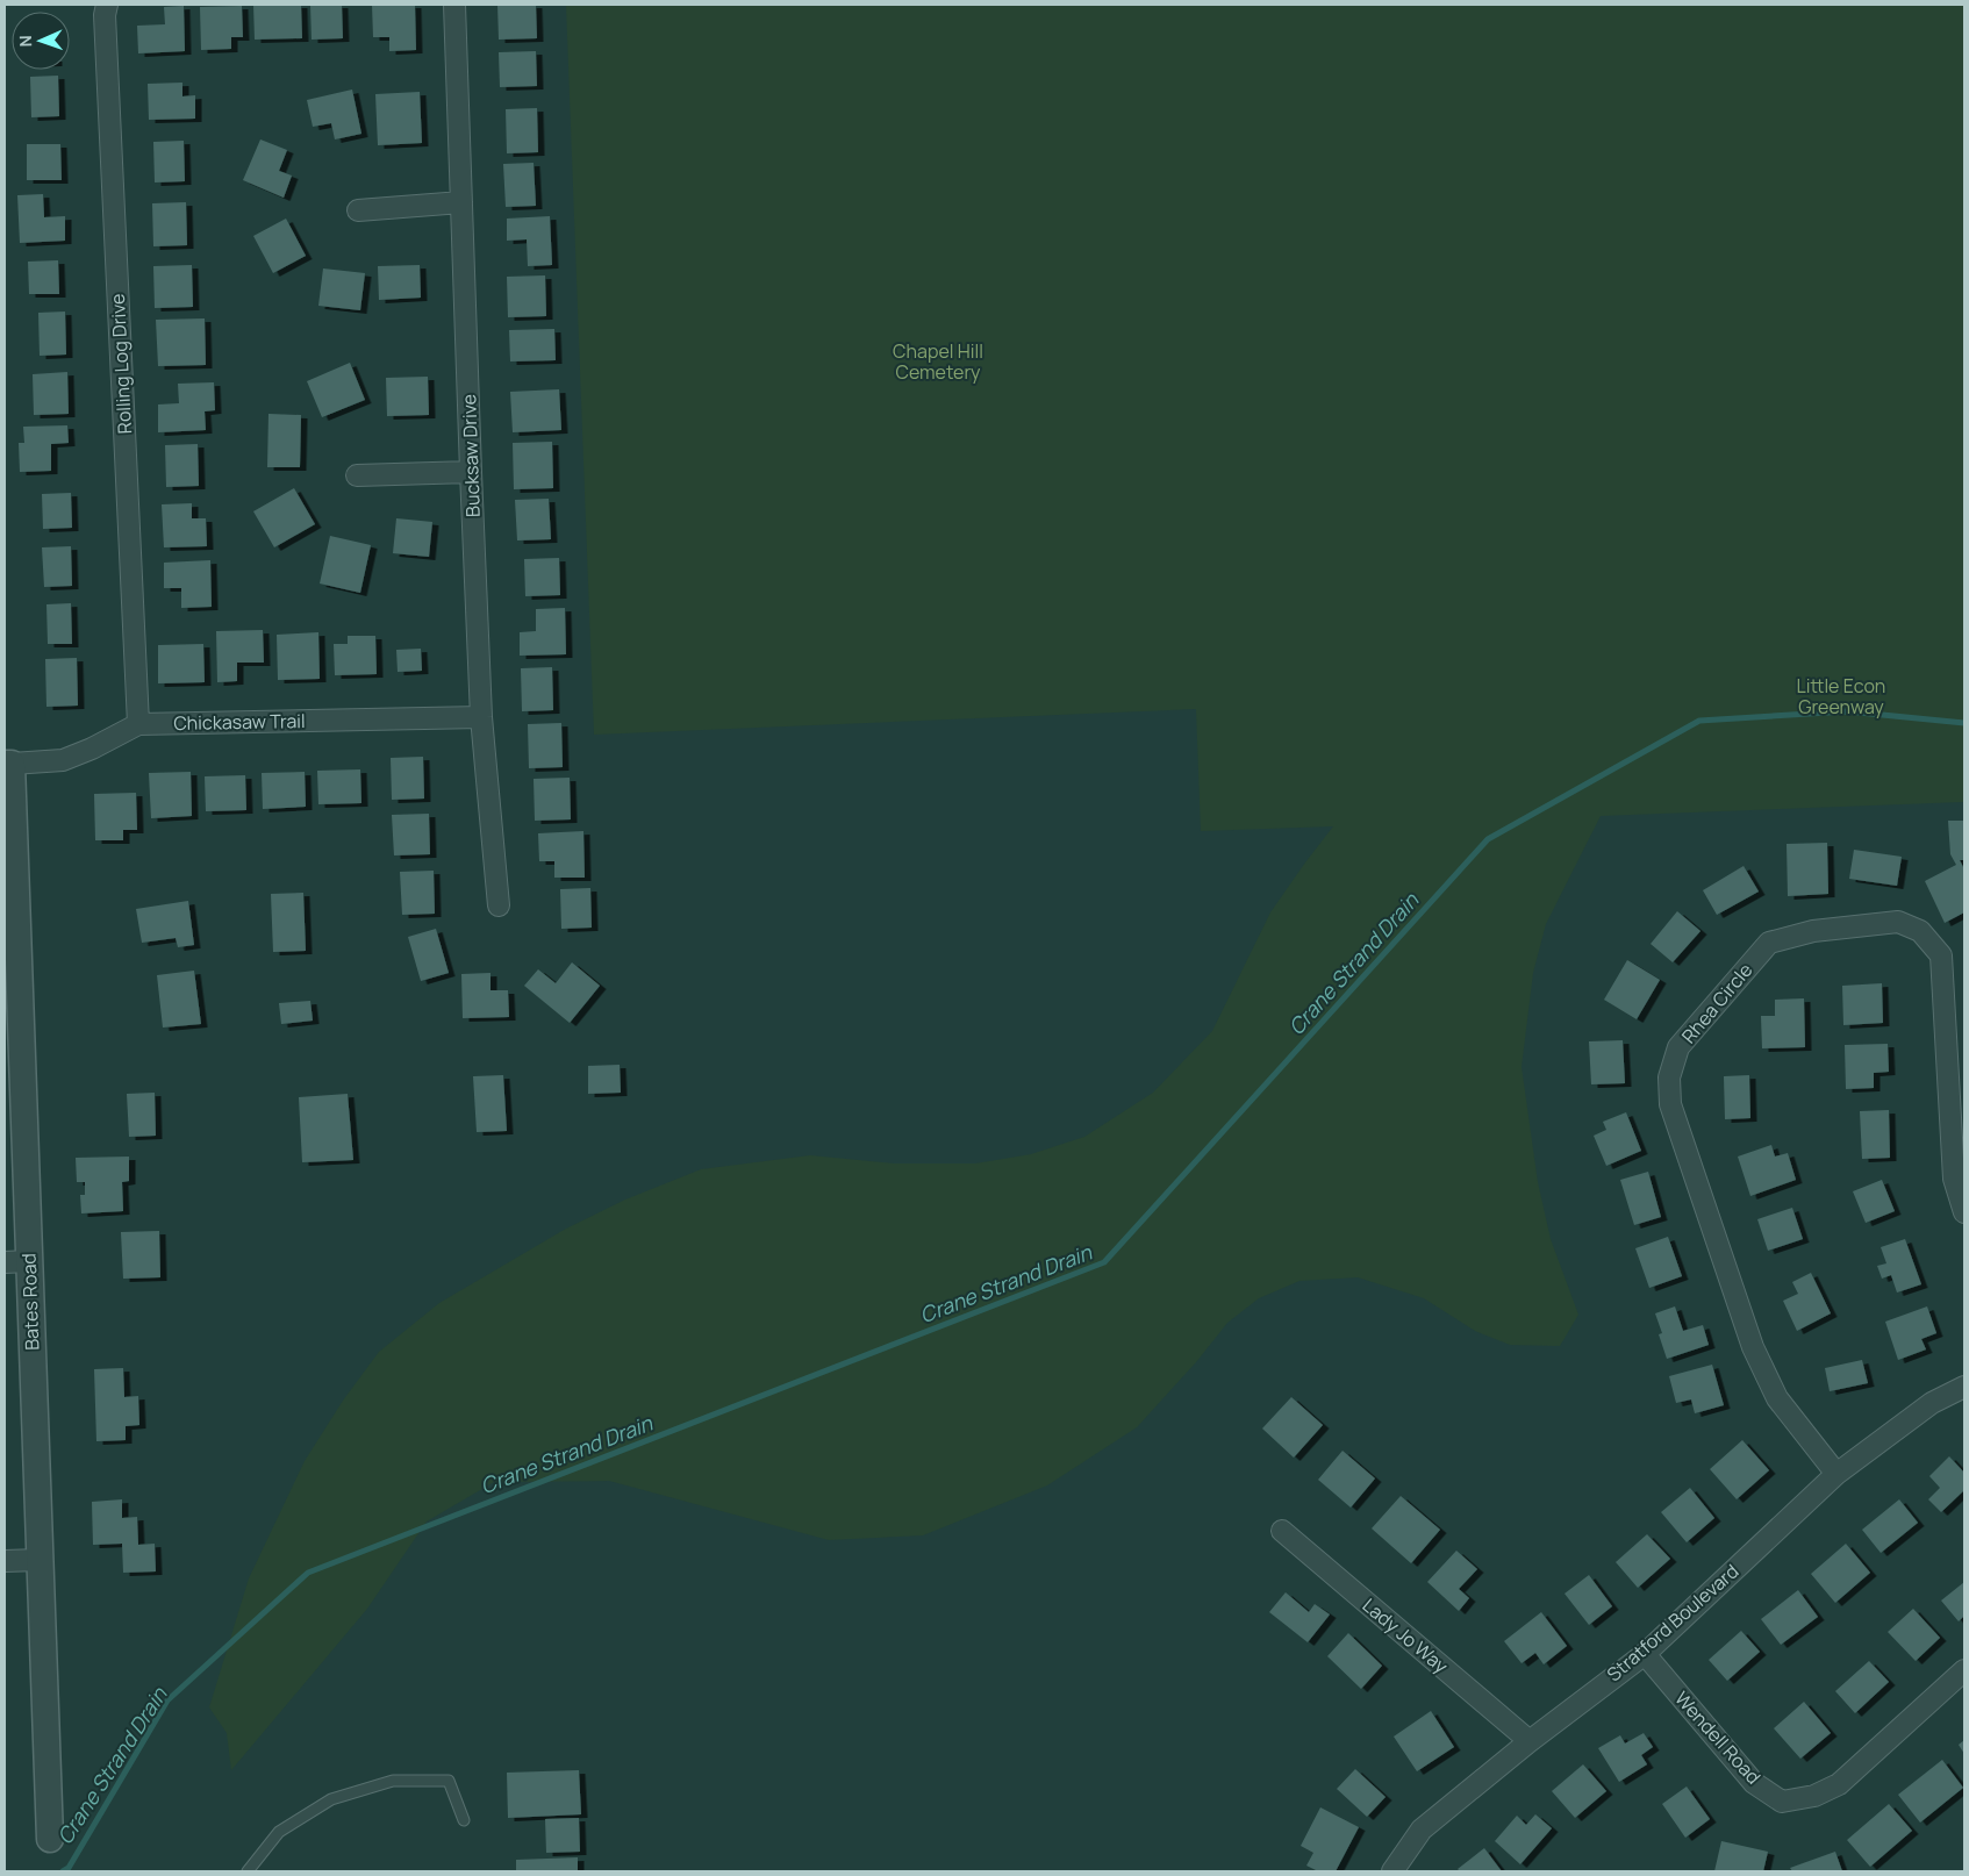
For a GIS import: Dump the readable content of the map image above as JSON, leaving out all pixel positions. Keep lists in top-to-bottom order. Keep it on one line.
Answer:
{"streets":{"street":["Rolling Log Drive","Bucksaw Drive","Chickasaw Trail","Rhea Circle","Bates Road","Stratford Boulevard","Lady Jo Way","Wendell Road"]},"crossings":[["Rolling Log Drive","Chickasaw Trail"],["Bucksaw Drive","Chickasaw Trail"],["Chickasaw Trail","Bates Road"],["Rhea Circle","Stratford Boulevard"],["Stratford Boulevard","Lady Jo Way"],["Stratford Boulevard","Wendell Road"]],"water":["Crane Strand Drain"],"parks":["Chapel Hill Cemetery","Little Econ Greenway"],"north":"left"}
